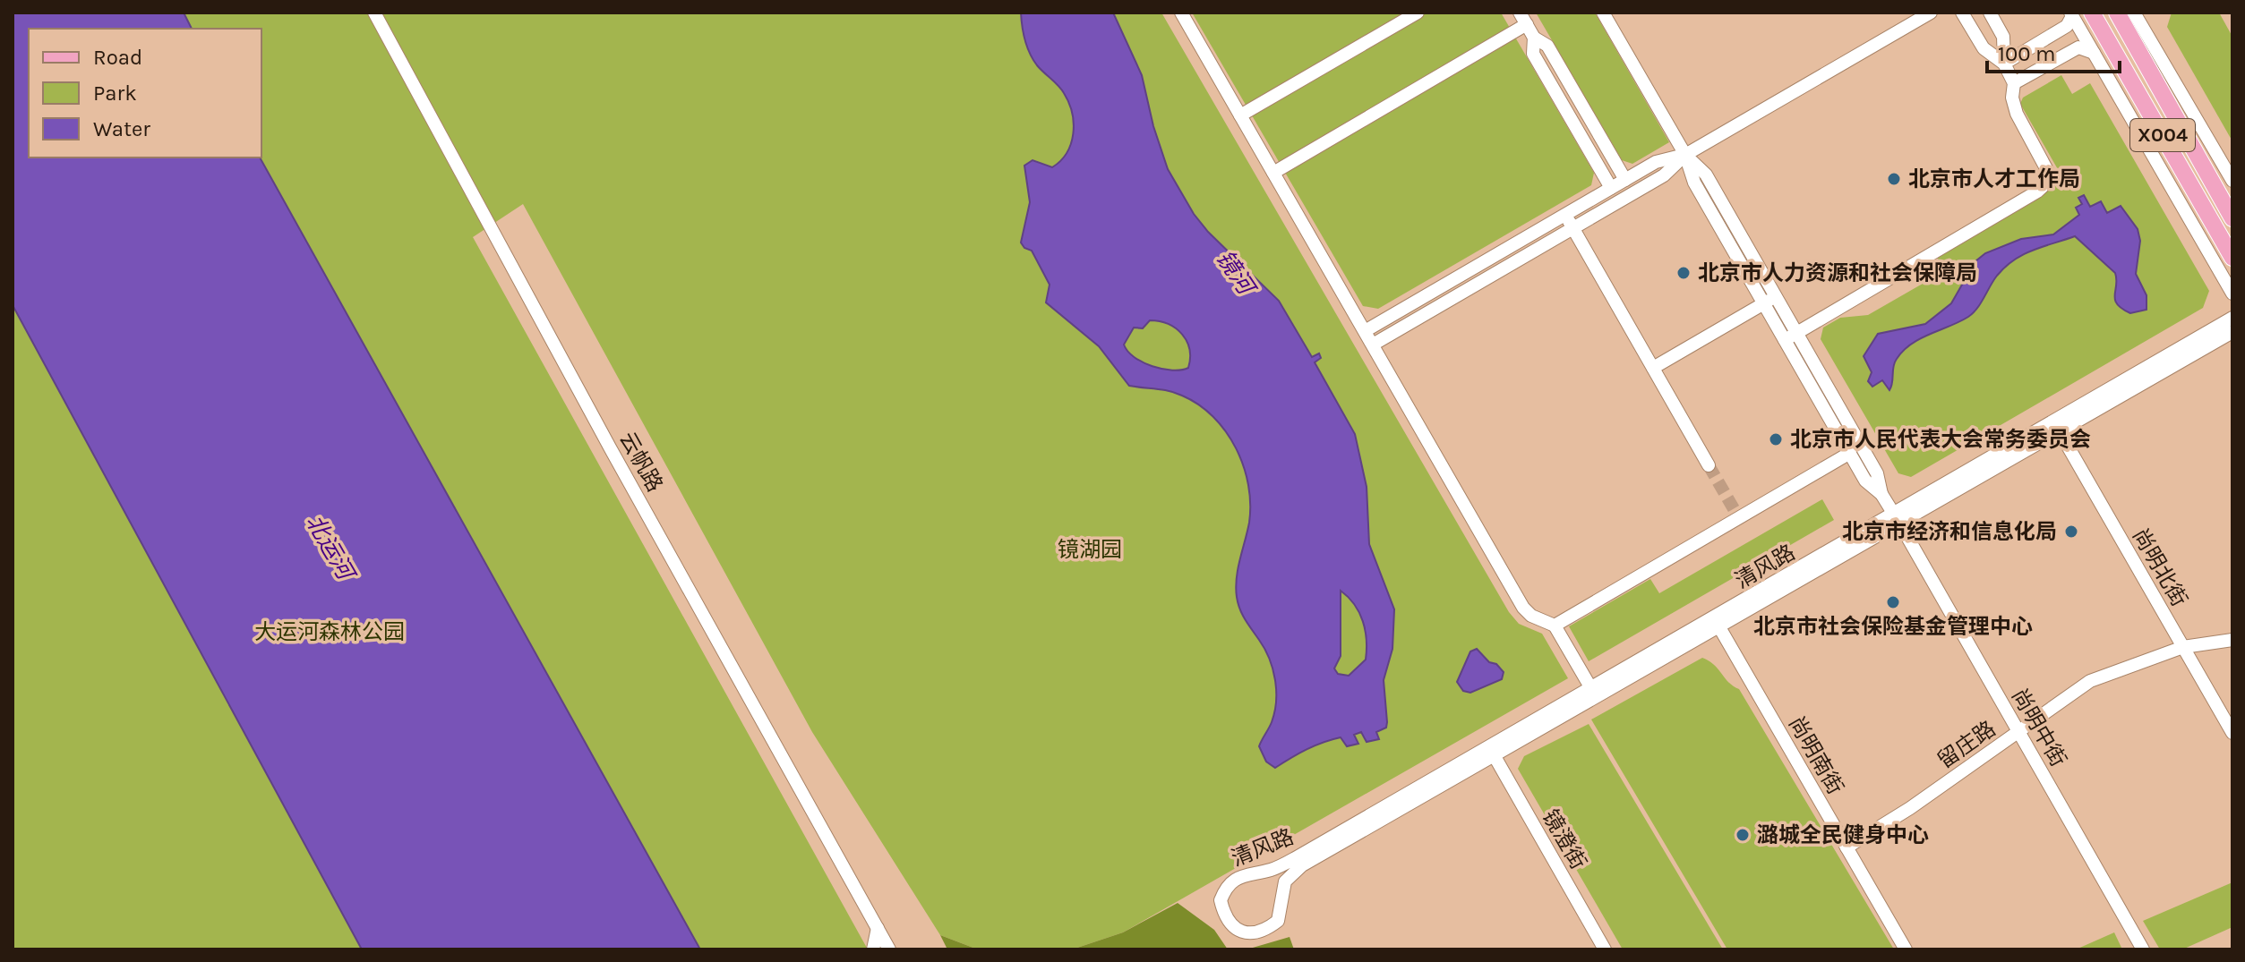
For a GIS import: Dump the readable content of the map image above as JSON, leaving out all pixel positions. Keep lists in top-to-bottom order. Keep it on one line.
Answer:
{"streets":{"main road":["X004"],"street":["云帆路","清风路","尚明北街","尚明中街","留庄路","尚明南街","镜澄街"]},"crossings":[["清风路","尚明北街"],["清风路","尚明中街"],["清风路","尚明南街"],["清风路","镜澄街"],["尚明北街","留庄路"],["尚明中街","留庄路"],["留庄路","尚明南街"]],"water":["镜河","北运河"],"parks":["镜湖园","大运河森林公园"],"places":["北京市人才工作局","北京市人力资源和社会保障局","北京市人民代表大会常务委员会","北京市经济和信息化局","北京市社会保险基金管理中心","潞城全民健身中心"],"legend":["Road","Park","Water"],"scale_bar":"100 m"}
